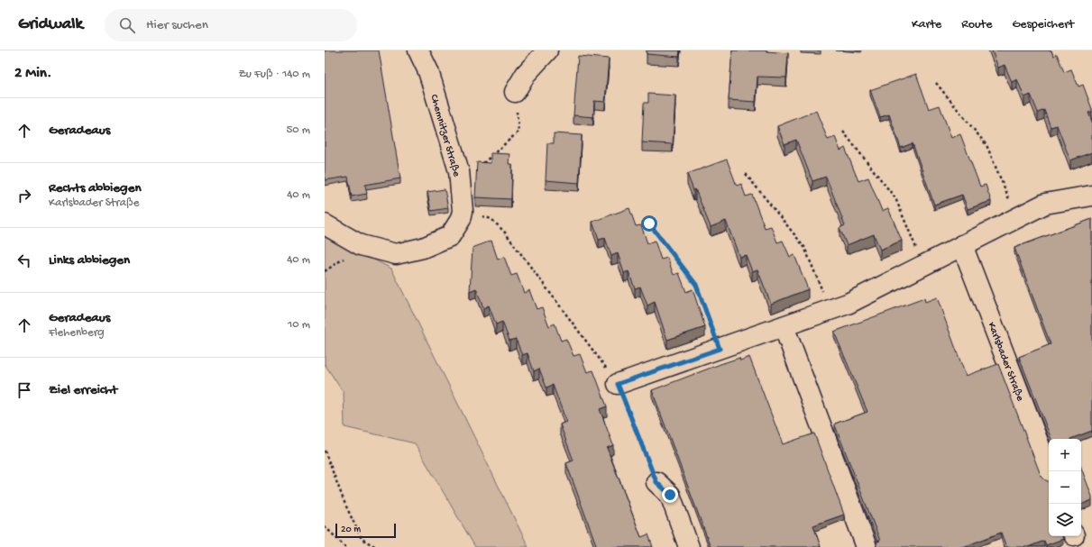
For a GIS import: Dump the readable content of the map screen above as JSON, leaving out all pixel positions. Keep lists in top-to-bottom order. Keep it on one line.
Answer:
{"streets":{"street":["Chemnitzer Straße","Karlsbader Straße"]},"scale_bar":"20 m","page":{"header":"Gridwalk","search":"Hier suchen","nav":["Karte","Route","Gespeichert"],"heading":["2 Min.","Zu Fuß · 140 m"],"list":[["Geradeaus","50 m"],["Rechts abbiegen","Karlsbader Straße","40 m"],["Links abbiegen","40 m"],["Geradeaus","Flehenberg","10 m"],"Ziel erreicht"],"map_buttons":["+","−"],"scale":"20 m"}}
